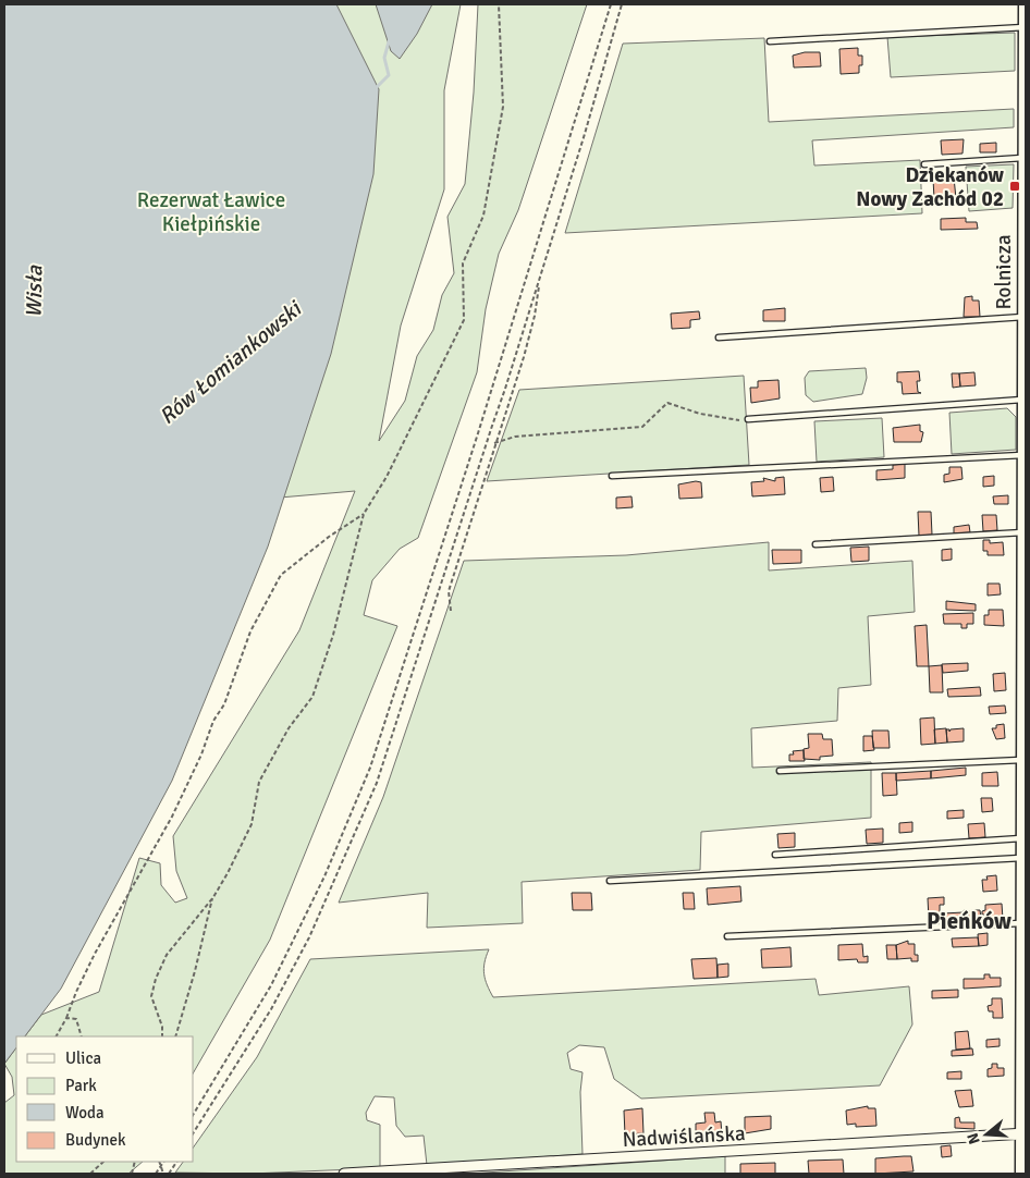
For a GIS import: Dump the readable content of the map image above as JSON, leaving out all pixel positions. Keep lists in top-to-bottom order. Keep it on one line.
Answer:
{"streets":{"street":["Rolnicza","Nadwiślańska"]},"crossings":[["Rolnicza","Nadwiślańska"]],"districts":["Pieńków"],"water":["Wisła","Rów Łomiankowski"],"parks":["Rezerwat Ławice Kiełpińskie"],"places":{"transit":["Dziekanów Nowy Zachód 02"]},"legend":["Ulica","Park","Woda","Budynek"],"north":"left"}
